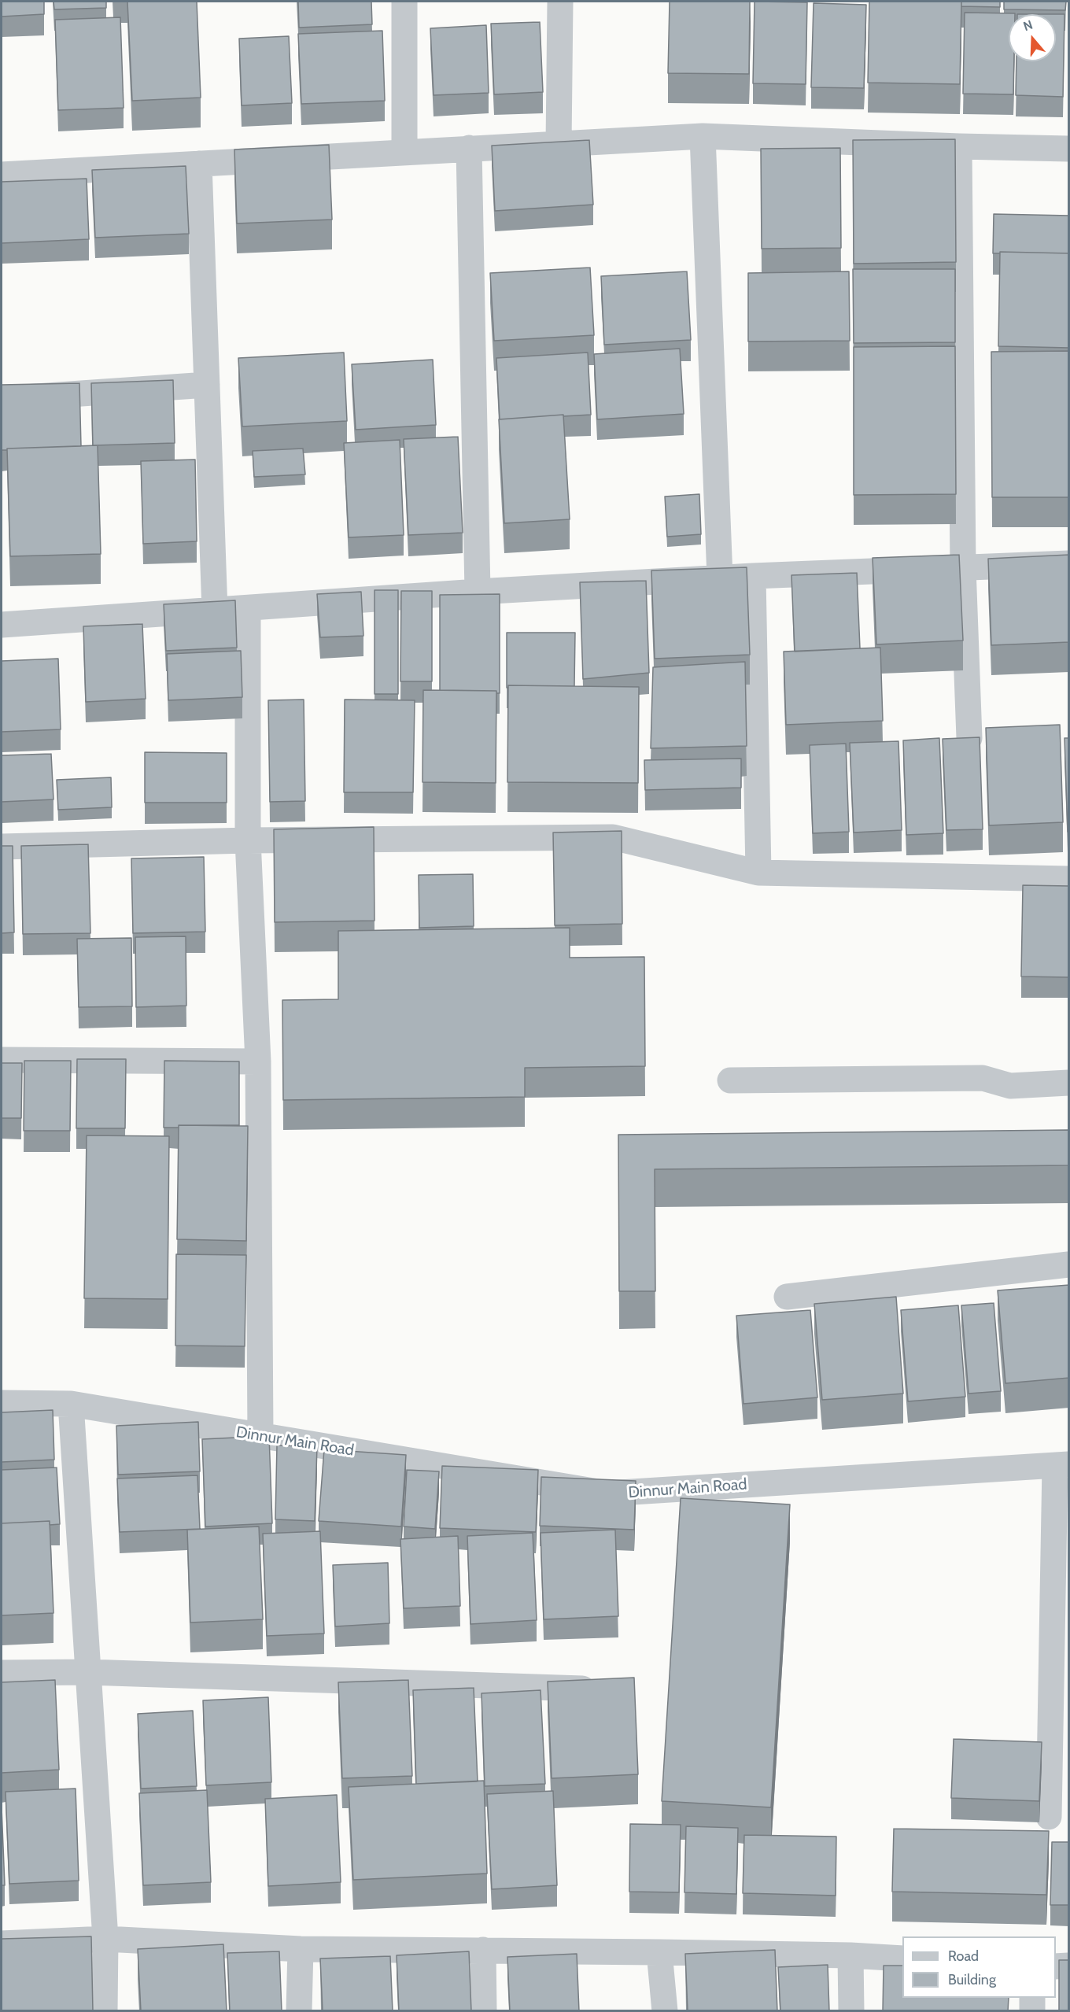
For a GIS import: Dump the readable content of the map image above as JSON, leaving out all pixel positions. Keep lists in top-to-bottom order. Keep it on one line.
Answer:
{"streets":{"street":["Dinnur Main Road"]},"legend":["Road","Building"],"north":"top"}
